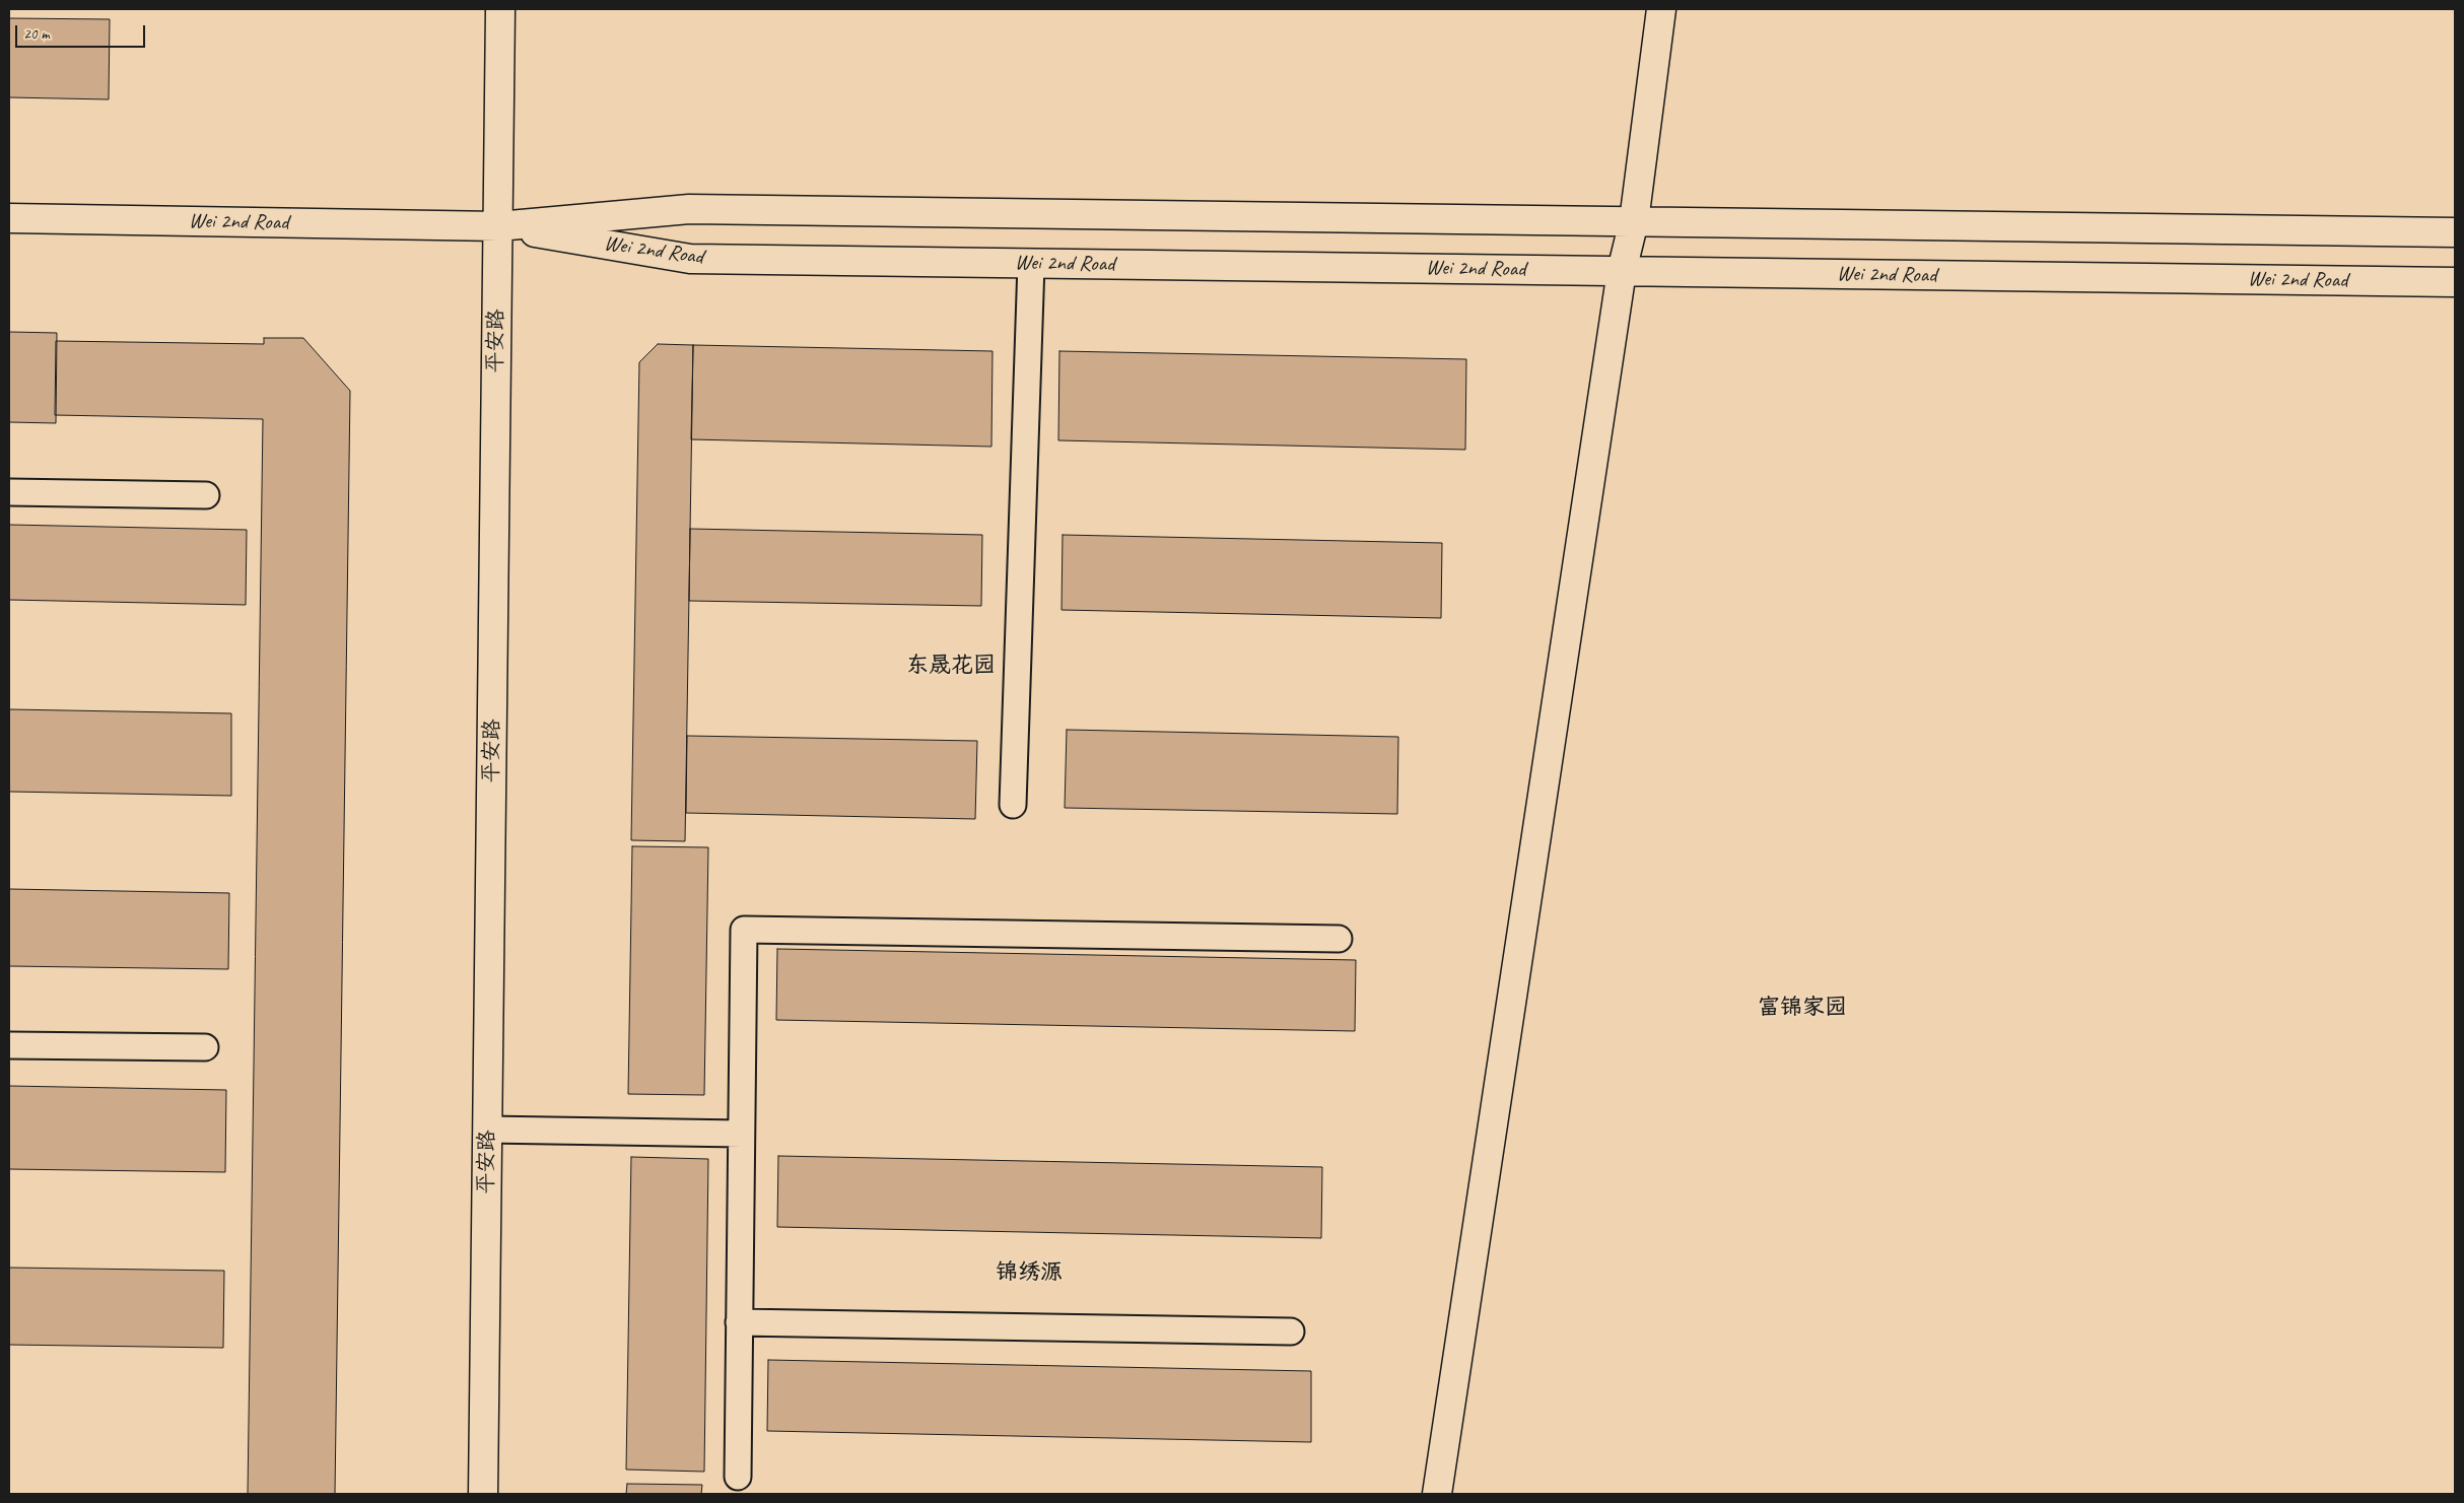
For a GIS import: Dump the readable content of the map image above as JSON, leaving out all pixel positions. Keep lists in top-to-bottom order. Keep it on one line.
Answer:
{"streets":{"street":["Wei 2nd Road","平安路"]},"crossings":[["Wei 2nd Road","平安路"]],"districts":["东晟花园","富锦家园","锦绣源"],"scale_bar":"20 m"}
